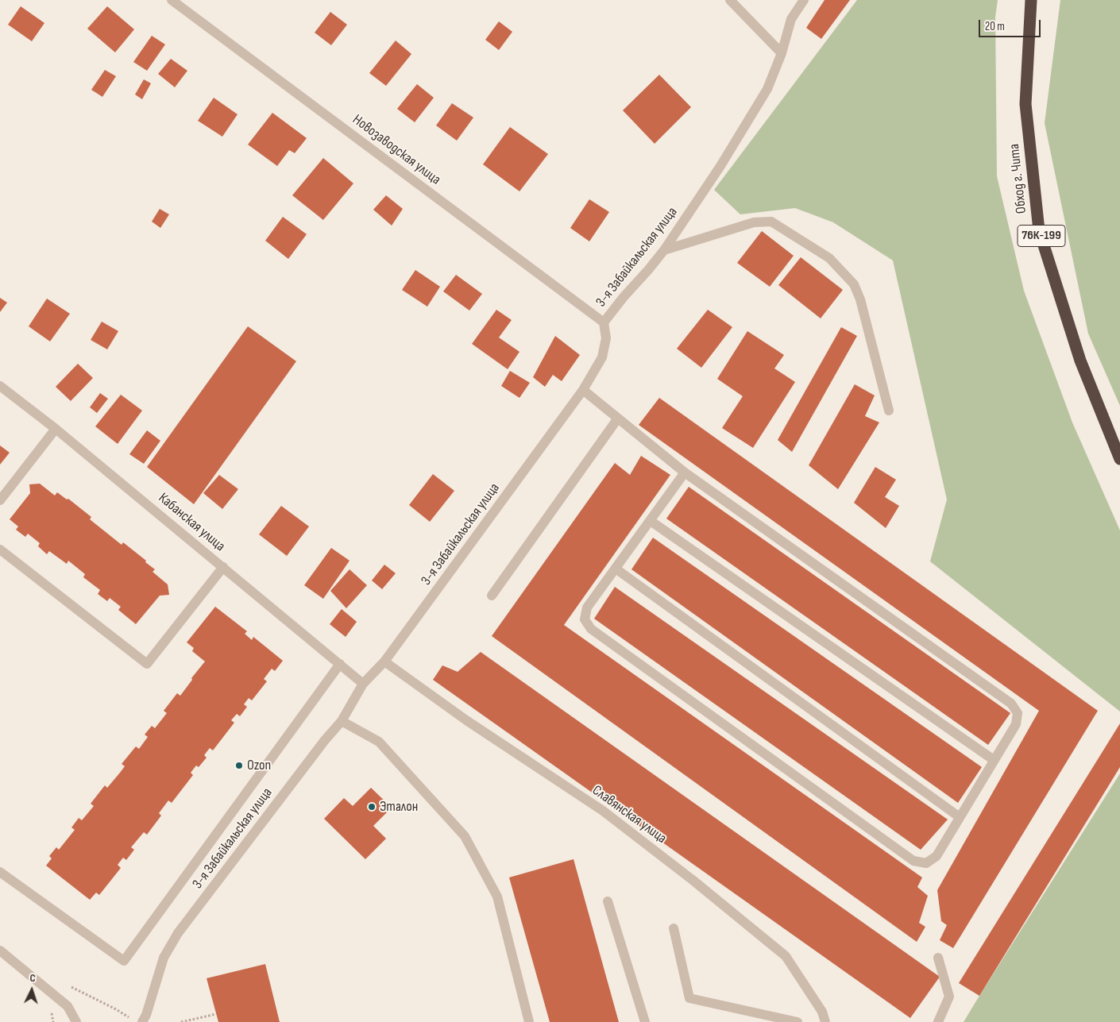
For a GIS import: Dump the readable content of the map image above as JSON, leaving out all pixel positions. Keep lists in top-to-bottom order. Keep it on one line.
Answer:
{"streets":{"highway":["Обход г. Чита","76К-199"],"street":["Новозаводская улица","3-я Забайкальская улица","Кабанская улица","Славянская улица"]},"crossings":[["Новозаводская улица","3-я Забайкальская улица"],["3-я Забайкальская улица","Кабанская улица"],["3-я Забайкальская улица","Славянская улица"]],"places":["Ozon","Эталон"],"scale_bar":"20 m","north":"top"}
